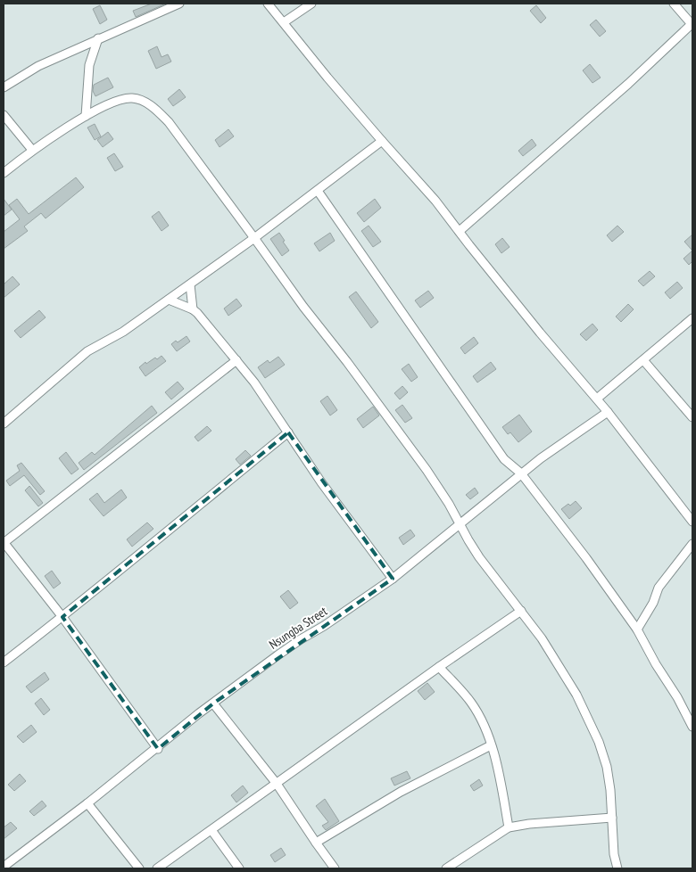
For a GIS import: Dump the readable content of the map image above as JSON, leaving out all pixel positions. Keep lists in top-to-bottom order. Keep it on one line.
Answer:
{"streets":{"street":["Nsungba Street"]}}
